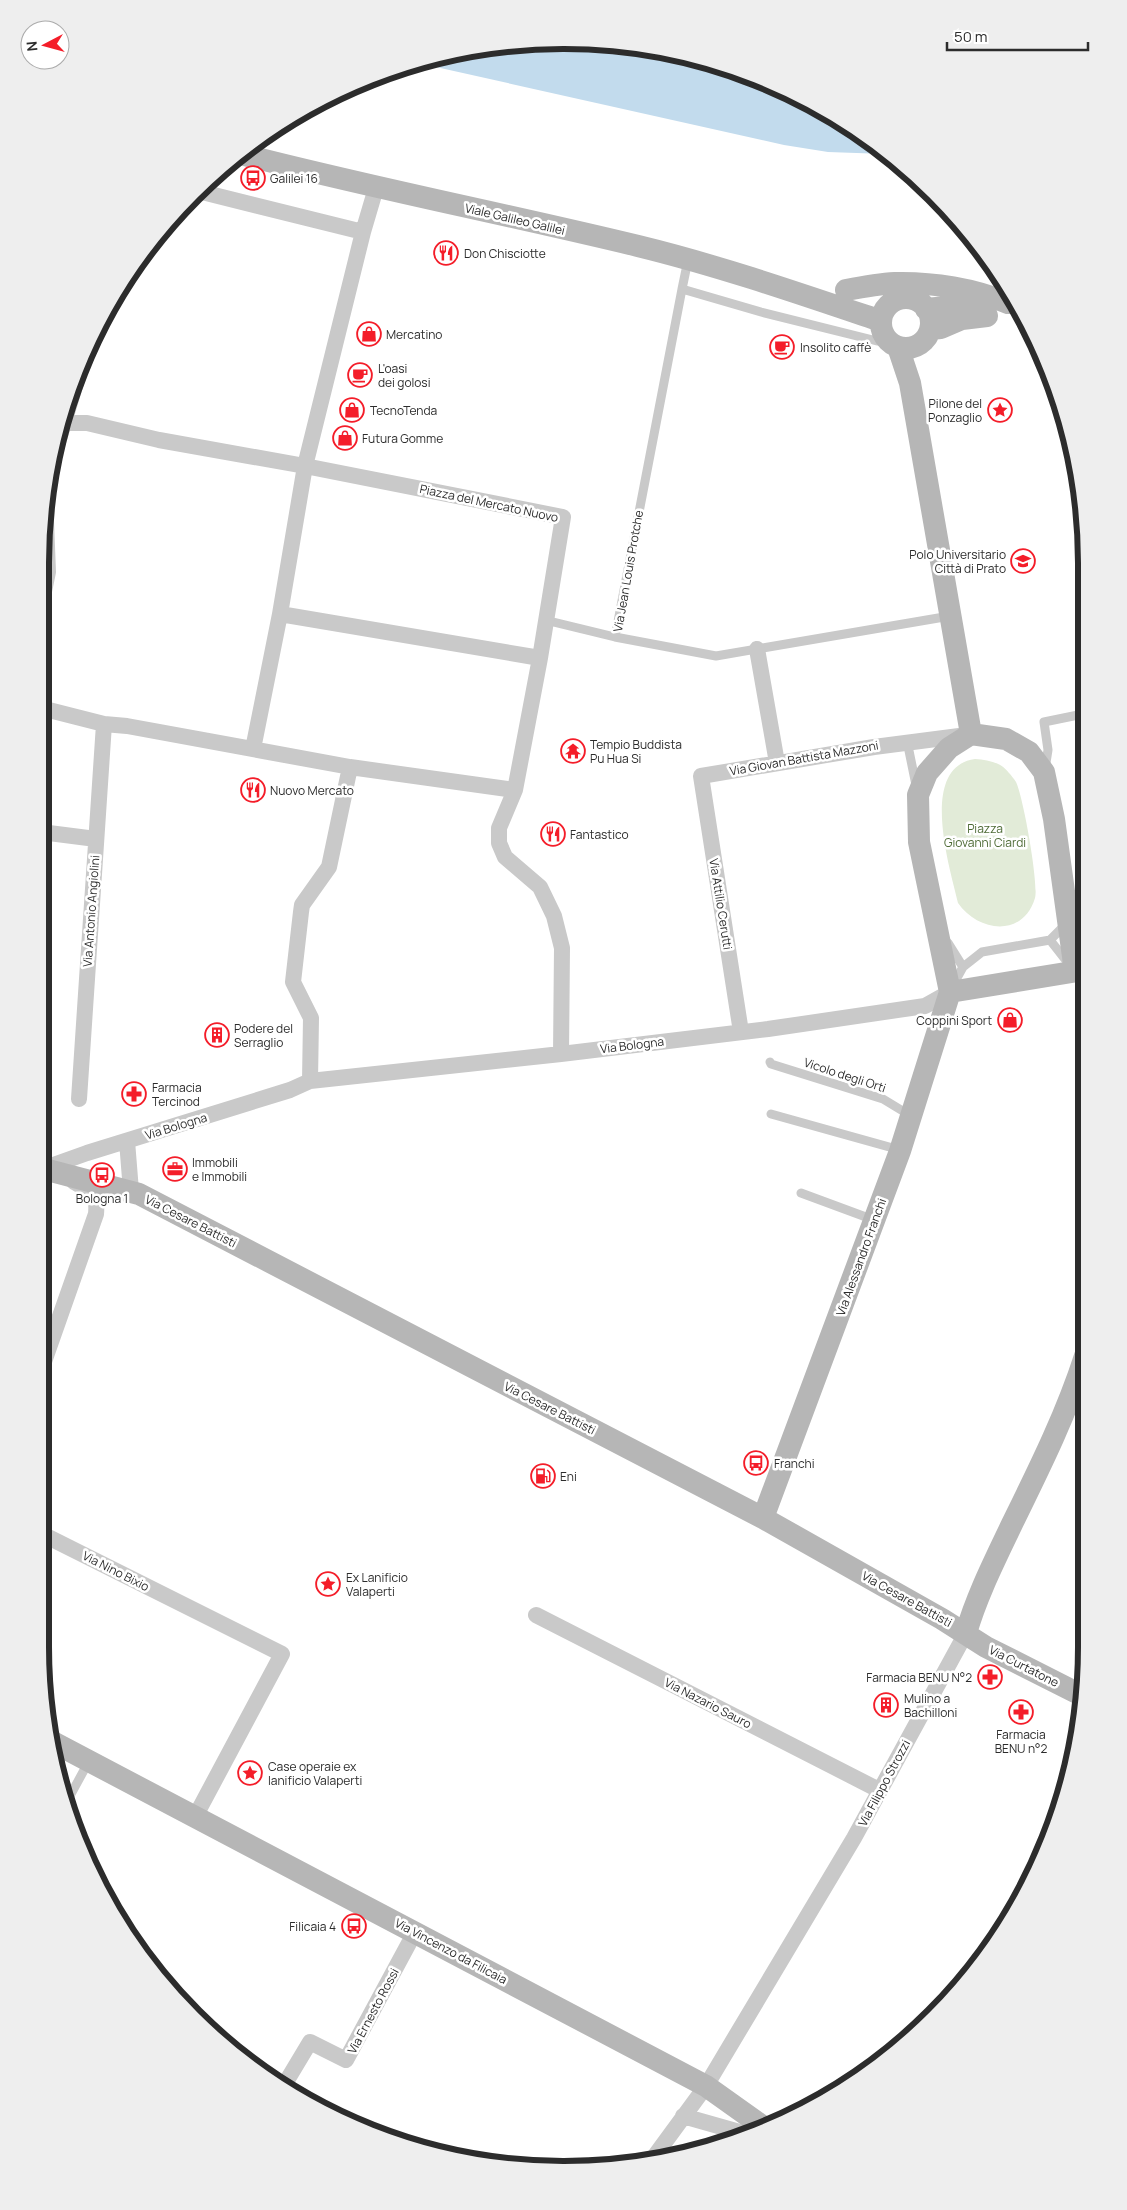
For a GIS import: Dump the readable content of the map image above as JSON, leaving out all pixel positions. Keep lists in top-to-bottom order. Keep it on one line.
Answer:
{"streets":{"street":["Viale Galileo Galilei","Piazza del Mercato Nuovo","Via Giovan Battista Mazzoni","Via Attilio Cerutti","Via Antonio Angiolini","Via Bologna","Via Cesare Battisti","Via Alessandro Franchi","Via Nino Bixio","Via Curtatone","Via Nazario Sauro","Via Filippo Strozzi","Via Vincenzo da Filicaia","Via Ernesto Rossi"],"lane":["Via Jean Louis Protche","Vicolo degli Orti"]},"crossings":[["Viale Galileo Galilei","Via Jean Louis Protche"],["Piazza del Mercato Nuovo","Via Bologna"],["Via Giovan Battista Mazzoni","Via Attilio Cerutti"],["Via Attilio Cerutti","Via Bologna"],["Via Bologna","Via Cesare Battisti"],["Via Bologna","Via Alessandro Franchi"],["Vicolo degli Orti","Via Alessandro Franchi"],["Via Cesare Battisti","Via Alessandro Franchi"],["Via Cesare Battisti","Via Curtatone"],["Via Cesare Battisti","Via Filippo Strozzi"],["Via Nino Bixio","Via Vincenzo da Filicaia"],["Via Curtatone","Via Filippo Strozzi"],["Via Nazario Sauro","Via Filippo Strozzi"],["Via Filippo Strozzi","Via Vincenzo da Filicaia"],["Via Vincenzo da Filicaia","Via Ernesto Rossi"]],"parks":["Piazza Giovanni Ciardi"],"places":{"bus stop":["Galilei 16","Bologna 1","Franchi","Filicaia 4"],"restaurant":["Don Chisciotte","Nuovo Mercato","Fantastico"],"shop":["Mercatino","TecnoTenda","Futura Gomme","Coppini Sport"],"cafe":["Insolito caffè","L'oasi dei golosi"],"place":["Pilone del Ponzaglio","Ex Lanificio Valaperti","Case operaie ex lanificio Valaperti"],"school or university":["Polo Universitario Città di Prato"],"temple":["Tempio Buddista Pu Hua Si"],"building":["Podere del Serraglio","Mulino a Bachilloni"],"pharmacy":["Farmacia Tercinod","Farmacia BENU N°2","Farmacia BENU n°2"],"office":["Immobili e Immobili"],"fuel station":["Eni"]},"scale_bar":"50 m","north":"left"}
